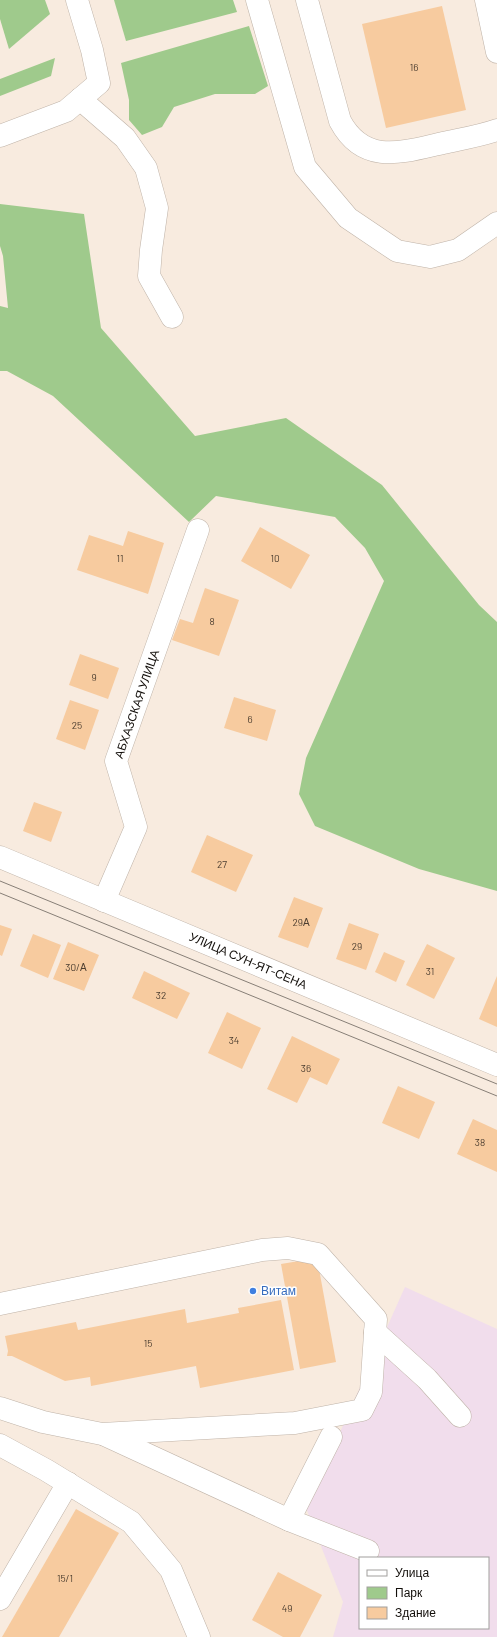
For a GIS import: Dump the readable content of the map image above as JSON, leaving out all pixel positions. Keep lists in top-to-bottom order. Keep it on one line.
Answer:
{"streets":{"street":["АБХАЗСКАЯ УЛИЦА","УЛИЦА СУН-ЯТ-СЕНА"]},"crossings":[["АБХАЗСКАЯ УЛИЦА","УЛИЦА СУН-ЯТ-СЕНА"]],"places":["Витам"],"house_numbers":["16","11","10","8","9","6","25","27","29А","29","30/А","31","32","34","36","38","15","15/1","49"],"legend":["Улица","Парк","Здание"]}
